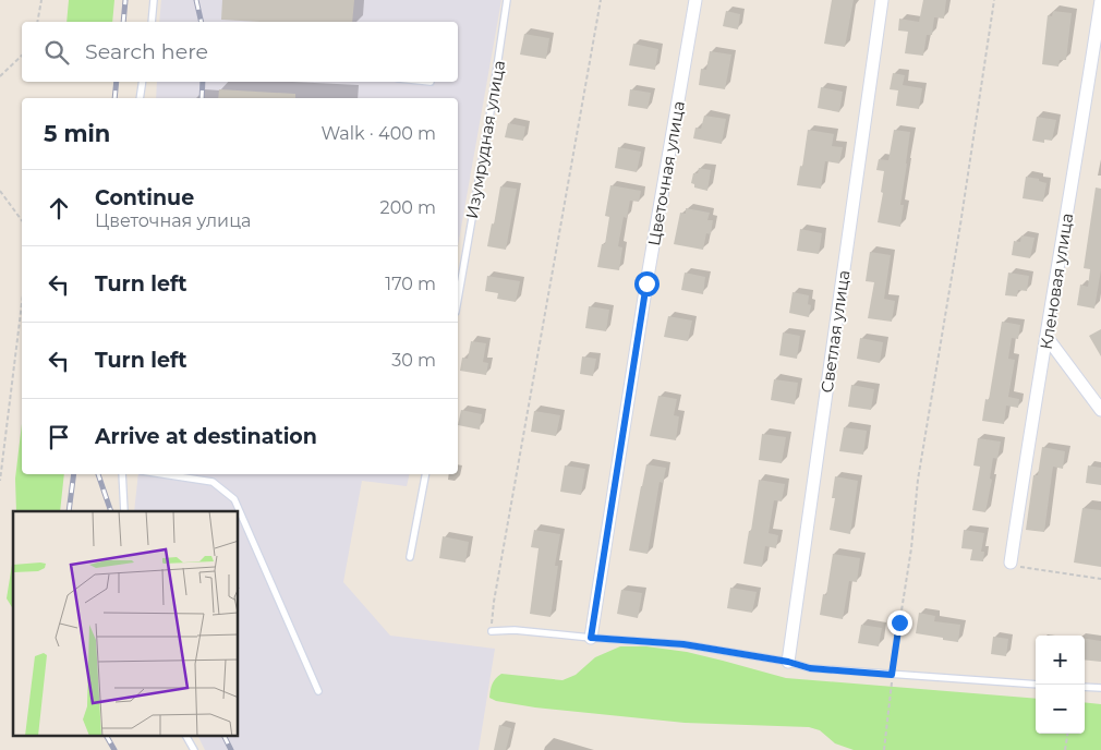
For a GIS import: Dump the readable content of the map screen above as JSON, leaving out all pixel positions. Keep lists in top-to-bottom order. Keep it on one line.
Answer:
{"streets":{"street":["Цветочная улица","Кленовая улица","Светлая улица"],"lane":["Изумрудная улица"]},"page":{"search":"Search here","heading":["5 min","Walk · 400 m"],"list":[["Continue","Цветочная улица","200 m"],["Turn left","170 m"],["Turn left","30 m"],"Arrive at destination"],"map_buttons":["+","−"]}}
